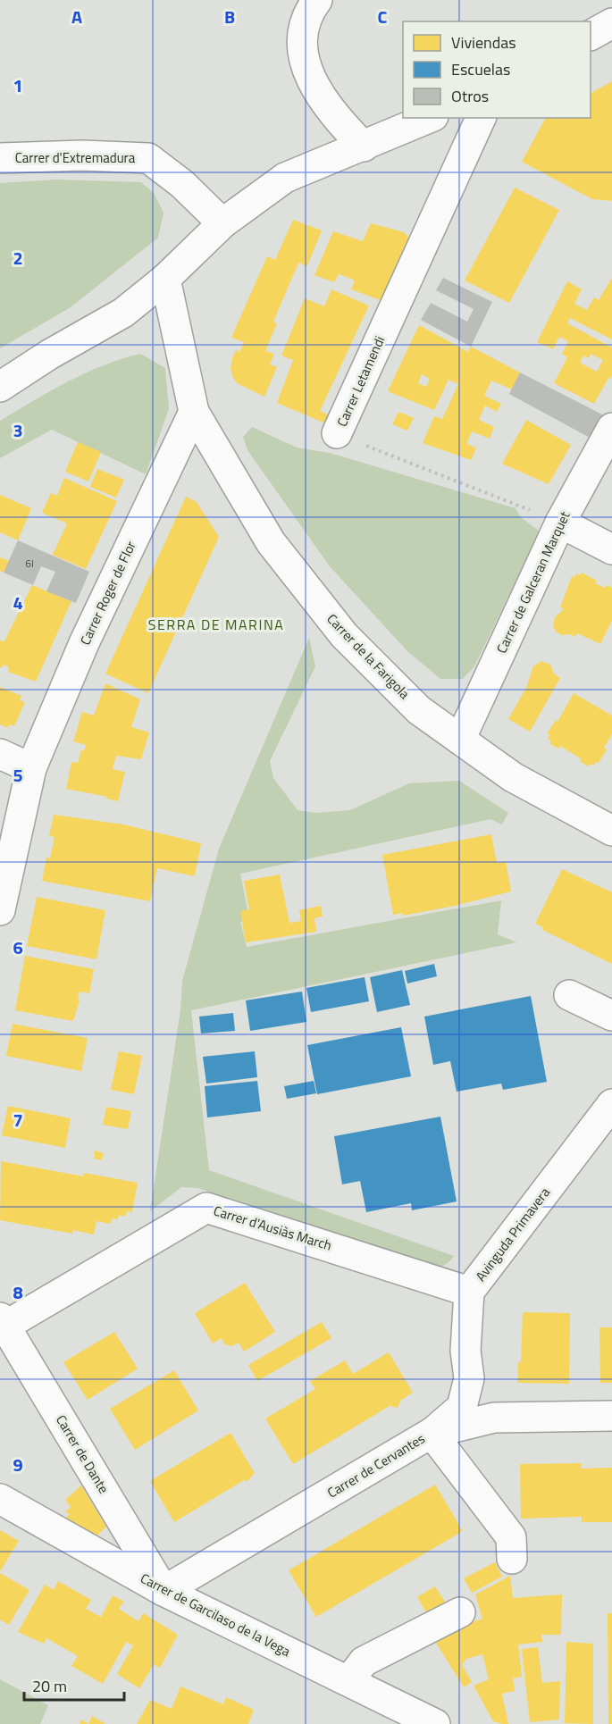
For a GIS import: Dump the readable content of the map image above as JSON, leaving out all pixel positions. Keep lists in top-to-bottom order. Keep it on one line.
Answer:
{"streets":{"street":["Carrer d'Extremadura","Carrer Letamendi","Carrer de Galceran Marquet","Carrer Roger de Flor","Carrer de la Farigola","Carrer d'Ausiàs March","Avinguda Primavera","Carrer de Dante","Carrer de Cervantes","Carrer de Garcilaso de la Vega"]},"crossings":[["Carrer Letamendi","Carrer de Galceran Marquet"],["Carrer de Galceran Marquet","Carrer de la Farigola"],["Carrer Roger de Flor","Carrer de la Farigola"],["Carrer d'Ausiàs March","Avinguda Primavera"],["Carrer d'Ausiàs March","Carrer de Dante"],["Avinguda Primavera","Carrer de Cervantes"],["Carrer de Dante","Carrer de Cervantes"],["Carrer de Dante","Carrer de Garcilaso de la Vega"],["Carrer de Cervantes","Carrer de Garcilaso de la Vega"]],"districts":["SERRA DE MARINA"],"house_numbers":["6I"],"legend":["Viviendas","Escuelas","Otros"],"scale_bar":"20 m","grid":{"columns":["A","B","C"],"rows":["1","2","3","4","5","6","7","8","9"]}}
